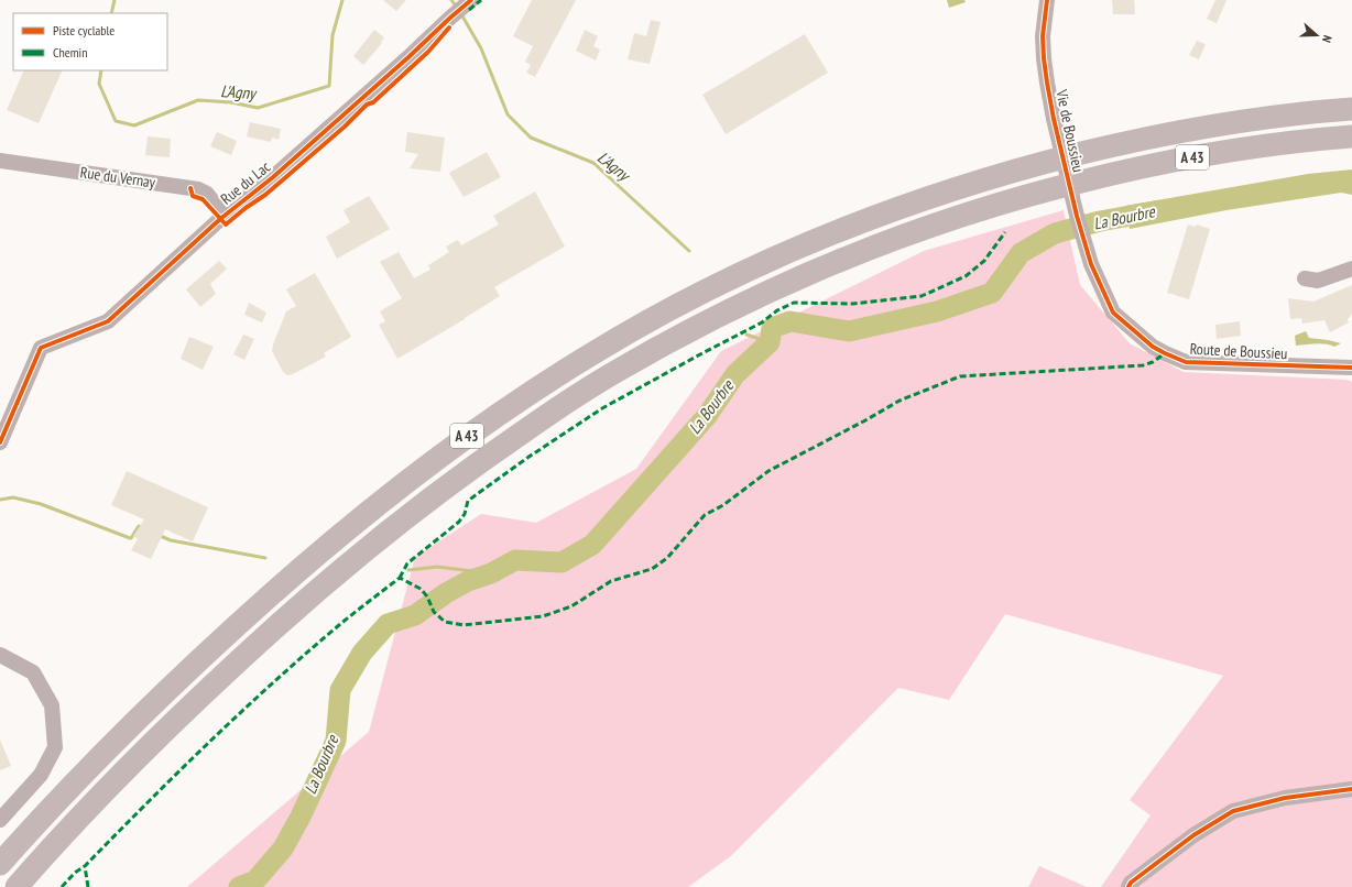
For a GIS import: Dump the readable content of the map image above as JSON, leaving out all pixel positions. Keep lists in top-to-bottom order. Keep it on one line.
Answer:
{"streets":{"highway":["A 43"],"street":["Vie de Boussieu","Rue du Vernay","Rue du Lac","Route de Boussieu"]},"crossings":[["Vie de Boussieu","Route de Boussieu"],["Rue du Vernay","Rue du Lac"]],"water":["L'Agny","La Bourbre"],"legend":["Piste cyclable","Chemin"],"north":"right"}
